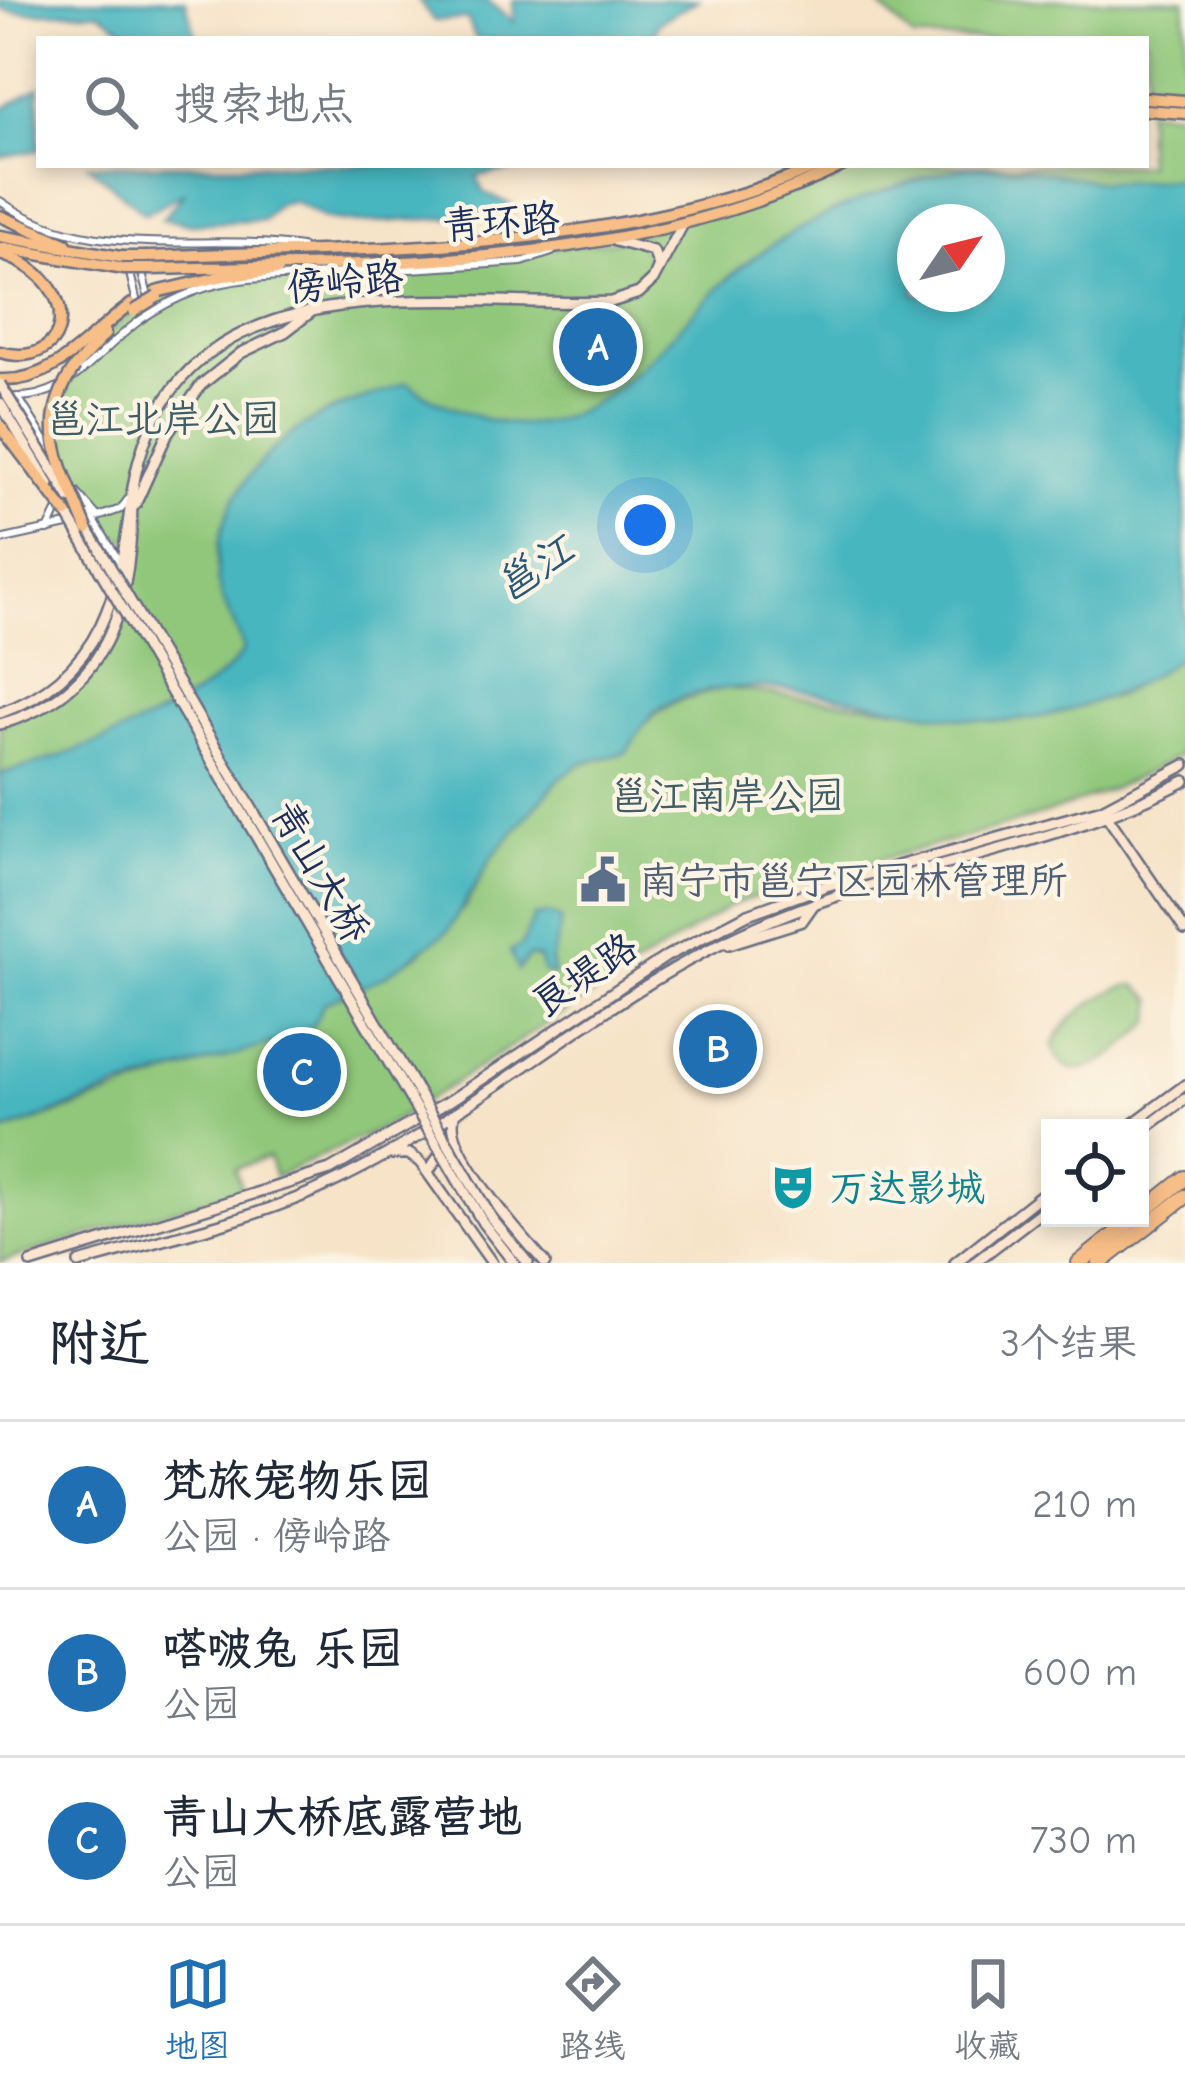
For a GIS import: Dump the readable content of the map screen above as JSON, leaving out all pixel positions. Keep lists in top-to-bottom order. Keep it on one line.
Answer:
{"streets":{"main road":["青环路","傍岭路","青山大桥","良堤路"]},"water":["邕江"],"parks":["邕江北岸公园","邕江南岸公园"],"places":{"public building":["南宁市邕宁区园林管理所"],"theatre":["万达影城"]},"north":"top right","page":{"search":"搜索地点","pins":["A","B","C"],"heading":["附近","3个结果"],"list":[{"mark":"A","name":"梵旅宠物乐园","note":"公园 · 傍岭路","value":"210 m"},{"mark":"B","name":"嗒啵兔 乐园","note":"公园","value":"600 m"},{"mark":"C","name":"青山大桥底露营地","note":"公园","value":"730 m"}],"nav":["地图","路线","收藏"]}}
